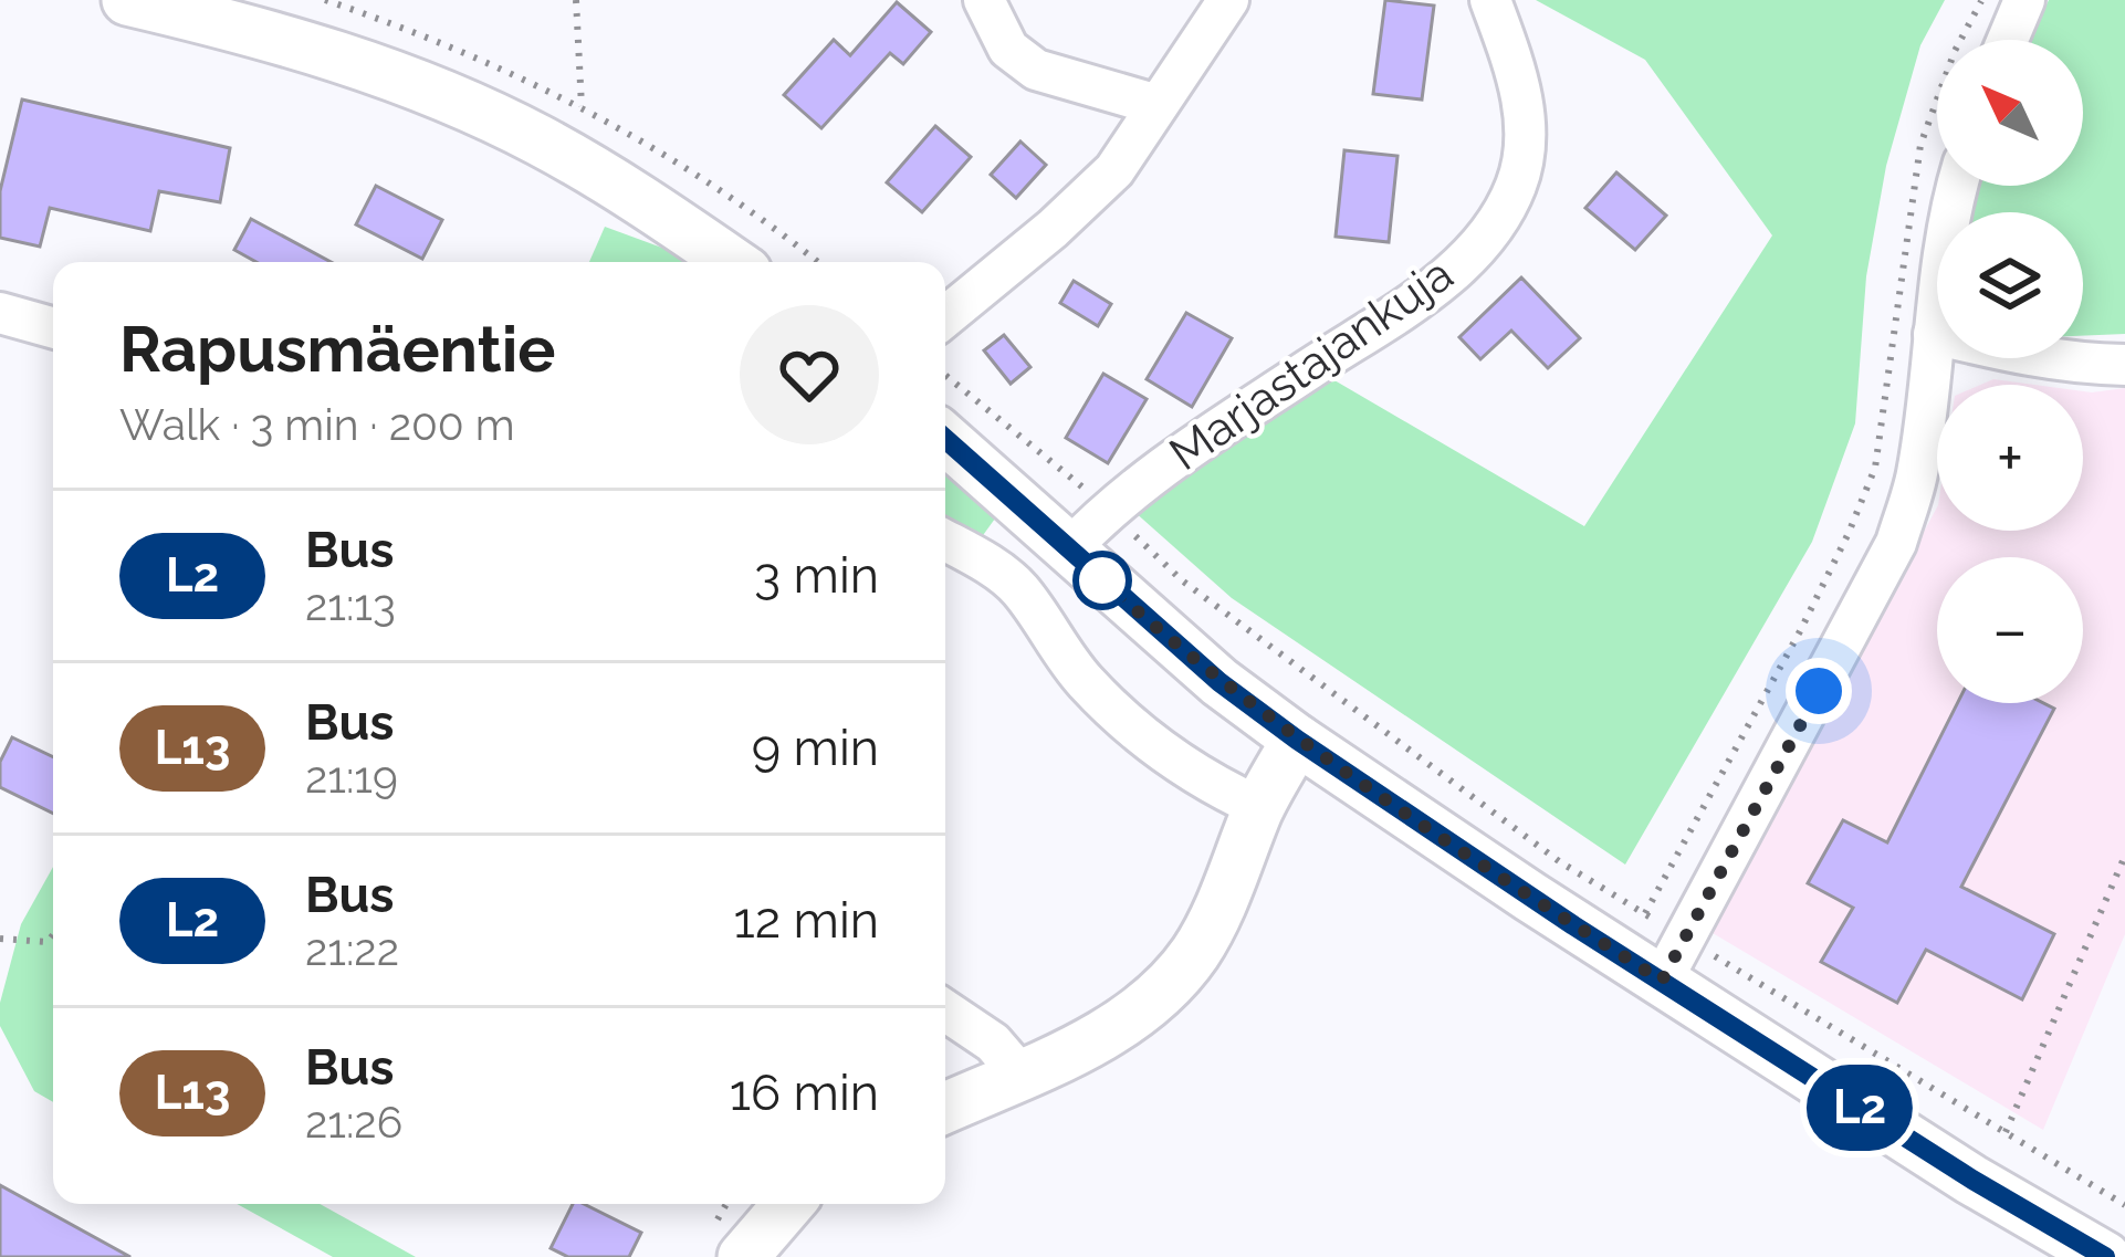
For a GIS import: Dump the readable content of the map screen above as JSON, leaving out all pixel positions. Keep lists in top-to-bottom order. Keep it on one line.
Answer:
{"streets":{"street":["Marjastajankuja"]},"lines":["bus line L2"],"north":"top left","page":{"on_map":"L2","map_buttons":["+","−"],"heading":["Rapusmäentie","Walk · 3 min · 200 m"],"list":[{"mark":"L2","name":"Bus","note":"21:13","value":"3 min"},{"mark":"L13","name":"Bus","note":"21:19","value":"9 min"},{"mark":"L2","name":"Bus","note":"21:22","value":"12 min"},{"mark":"L13","name":"Bus","note":"21:26","value":"16 min"}]}}
